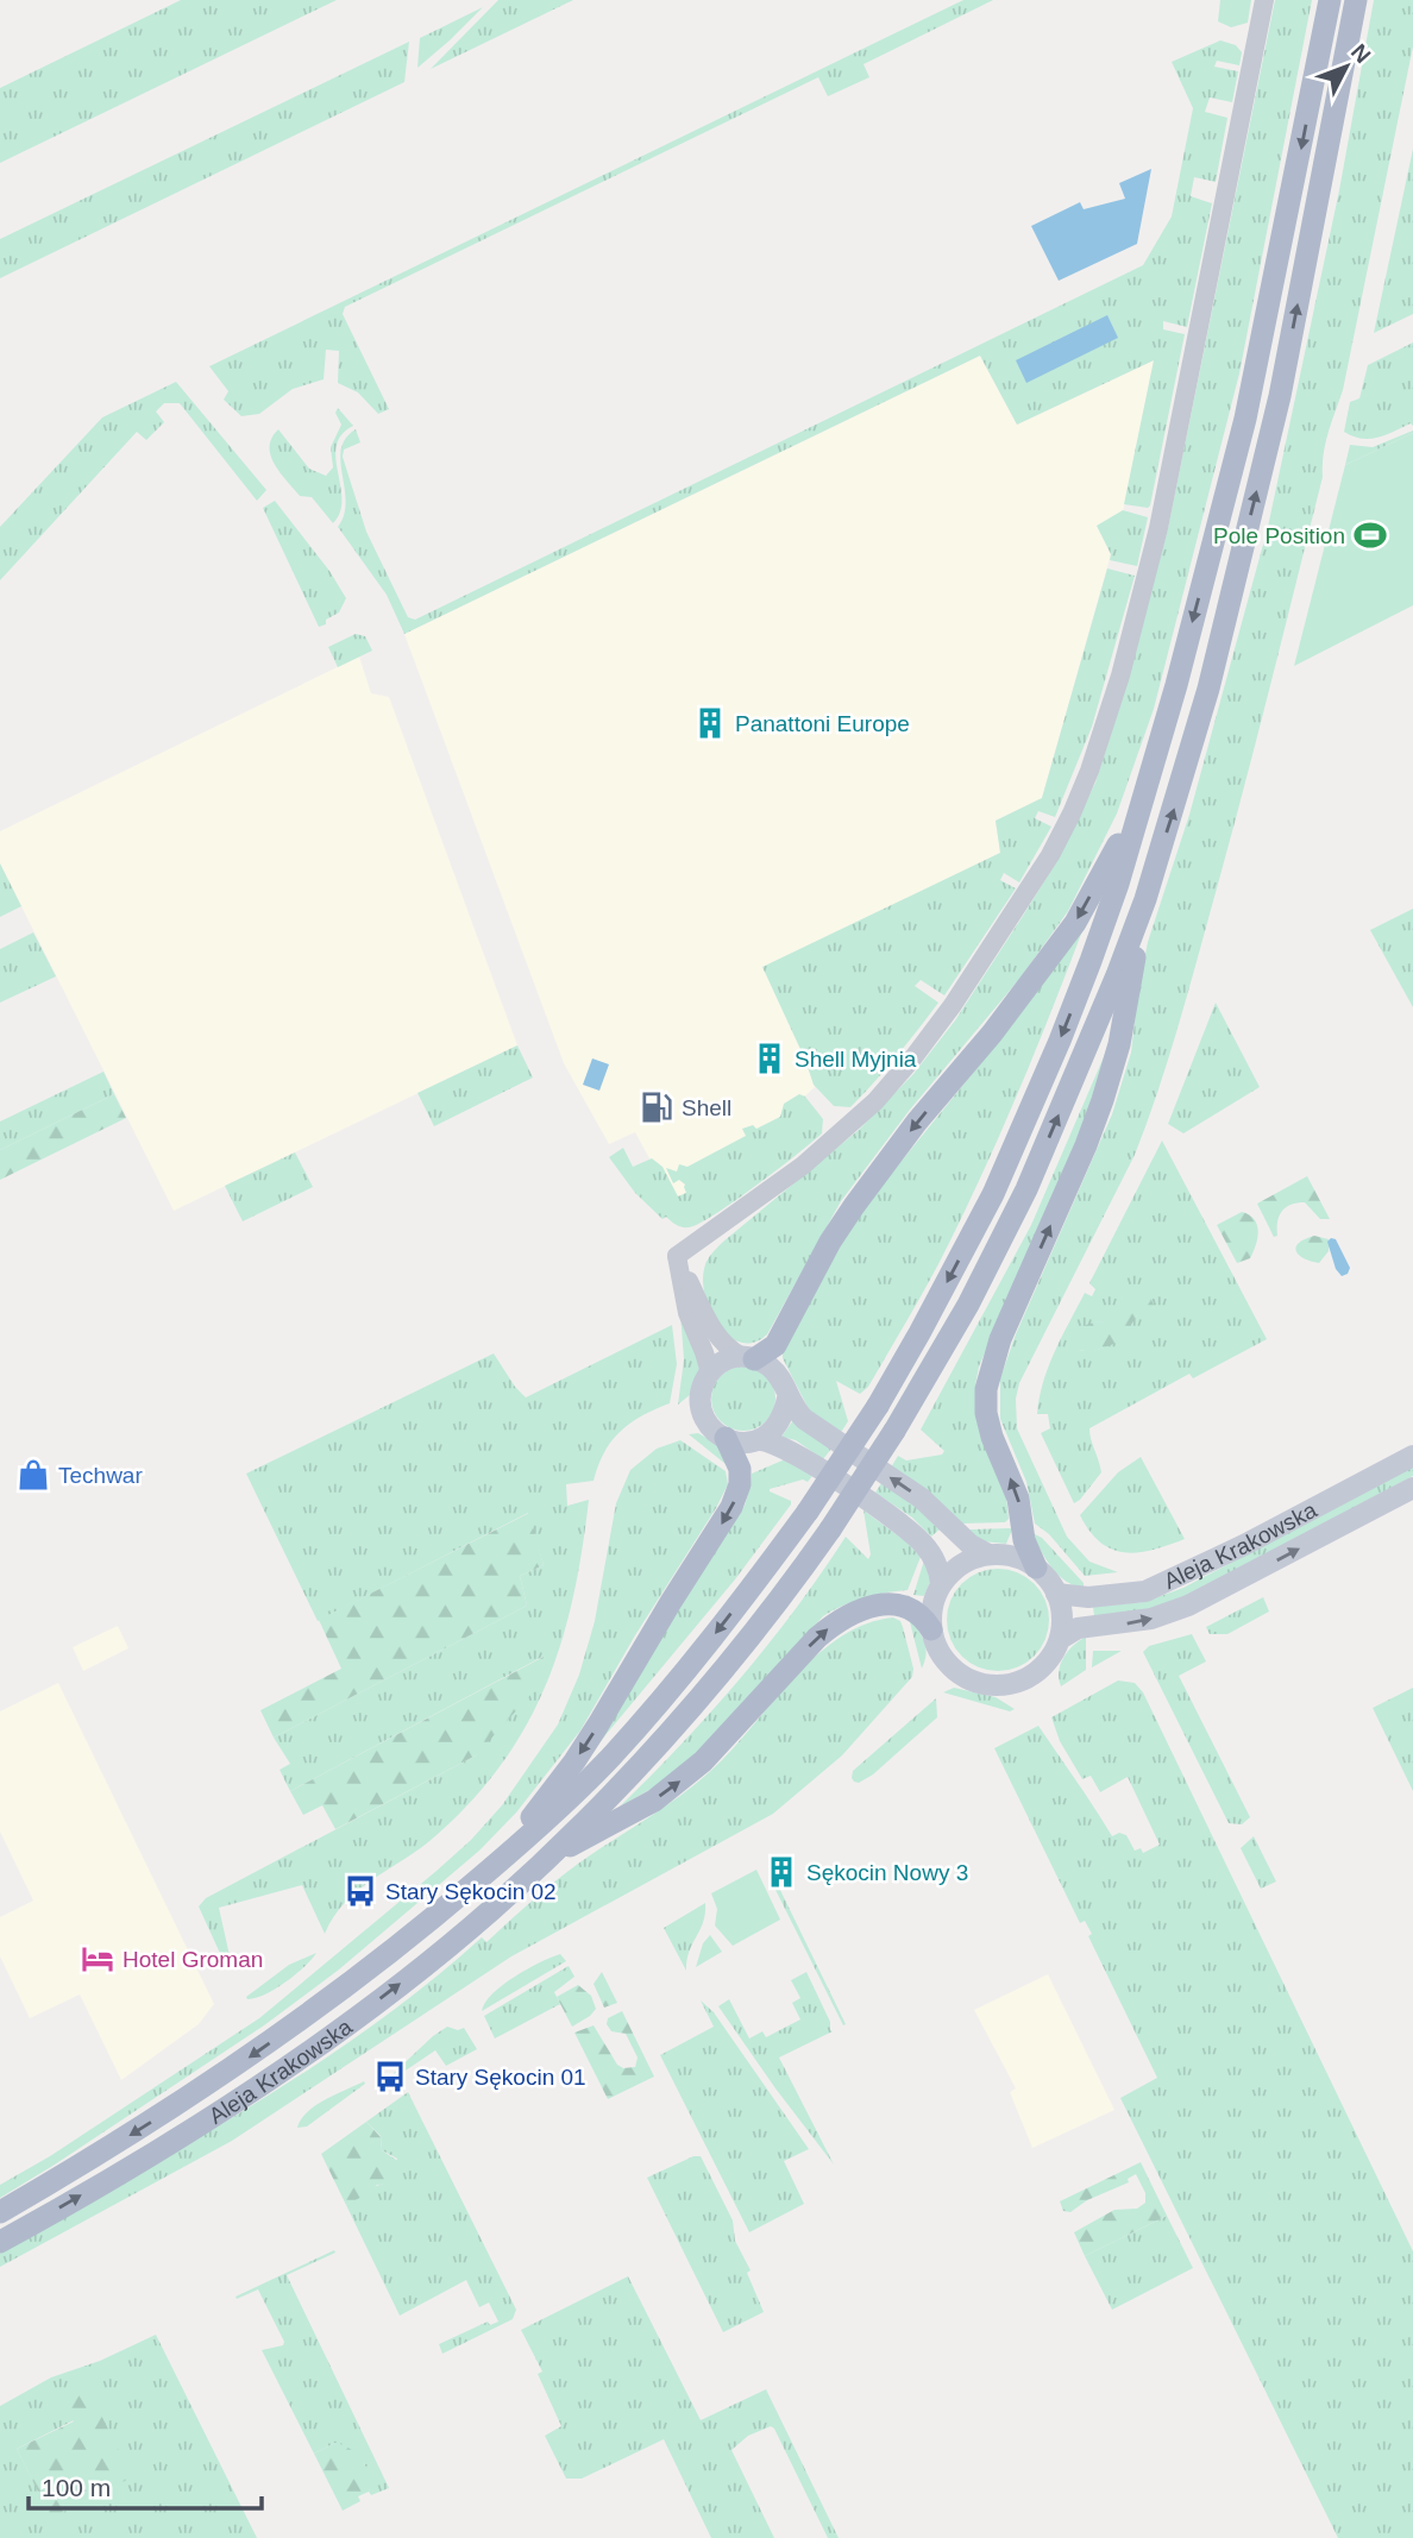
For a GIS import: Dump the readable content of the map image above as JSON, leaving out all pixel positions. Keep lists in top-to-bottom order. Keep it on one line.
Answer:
{"streets":{"main road":["Aleja Krakowska"]},"places":{"sports":["Pole Position"],"building":["Panattoni Europe","Shell Myjnia","Sękocin Nowy 3"],"fuel station":["Shell"],"shop":["Techwar"],"bus stop":["Stary Sękocin 02","Stary Sękocin 01"],"hotel":["Hotel Groman"]},"scale_bar":"100 m","north":"top right"}
